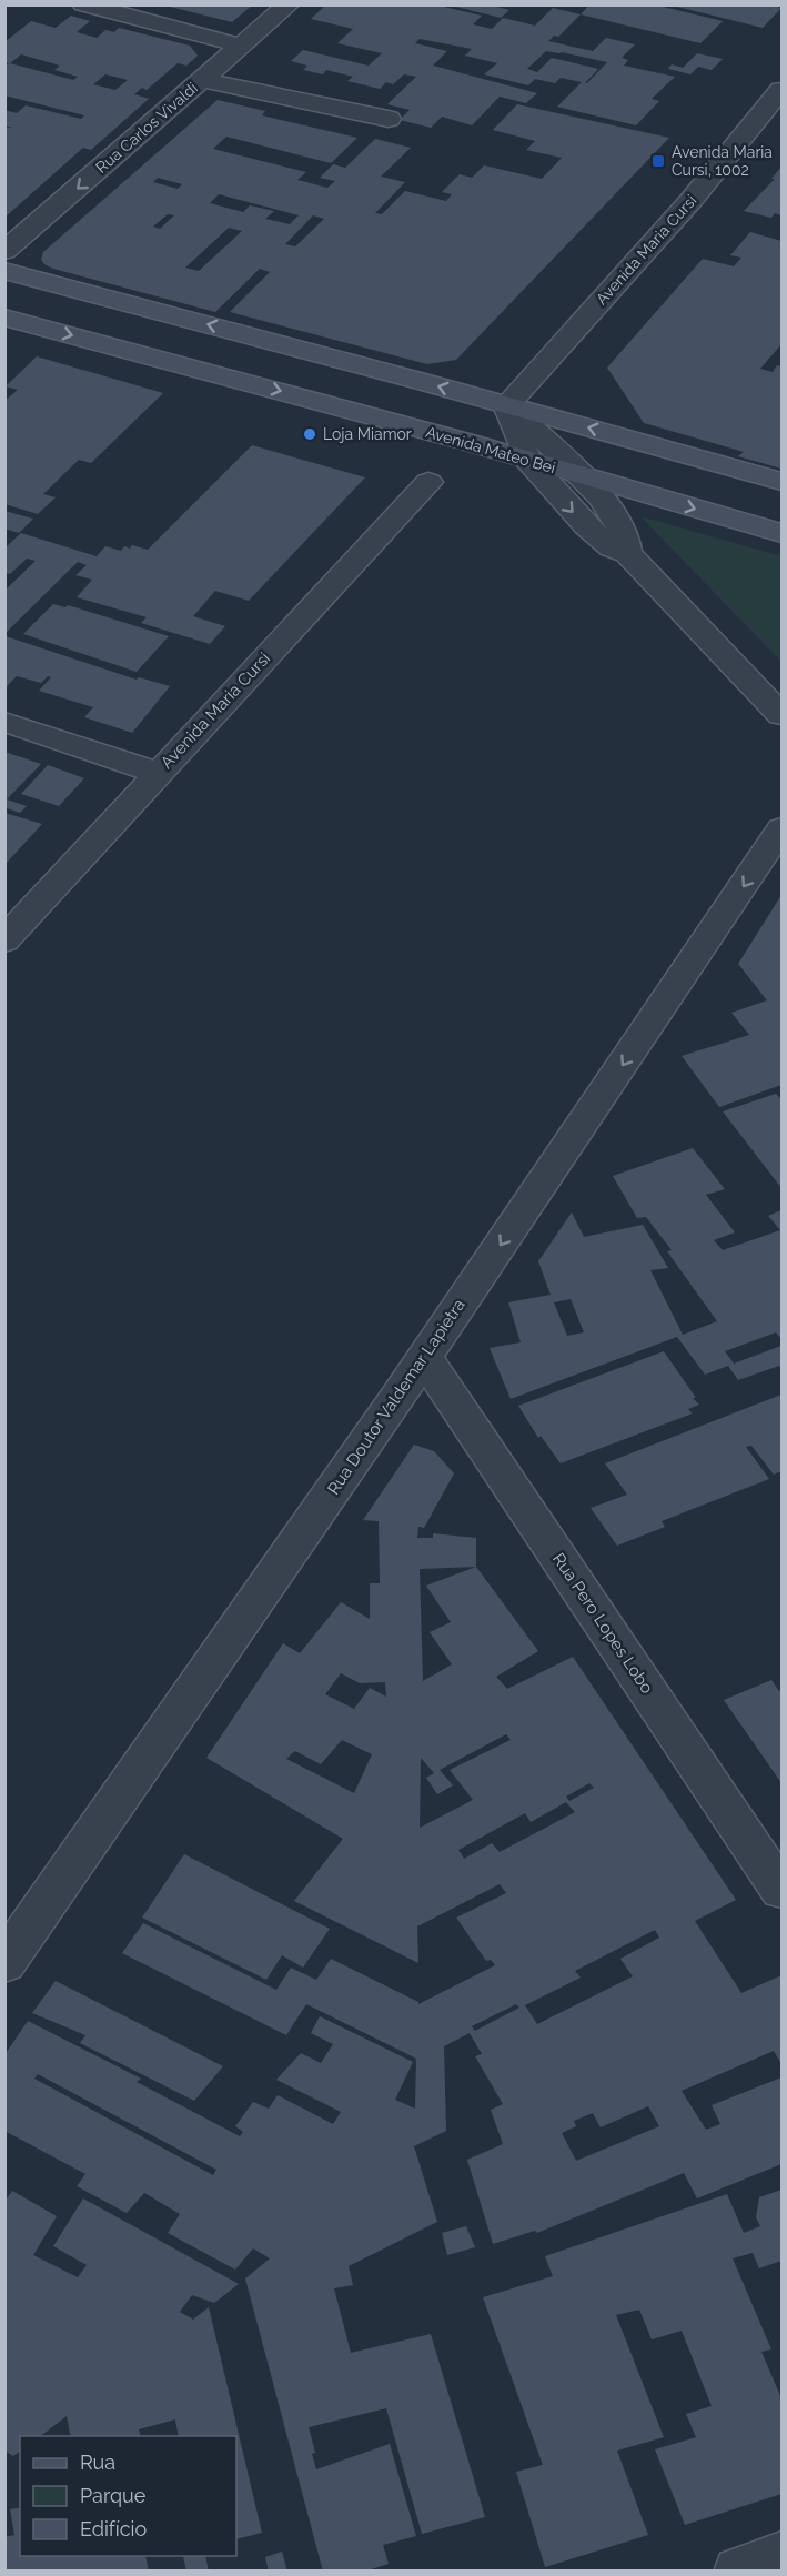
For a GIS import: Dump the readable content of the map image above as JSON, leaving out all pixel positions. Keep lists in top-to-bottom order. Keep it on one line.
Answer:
{"streets":{"main road":["Avenida Mateo Bei"],"street":["Rua Carlos Vivaldi","Avenida Maria Cursi","Rua Doutor Valdemar Lapietra","Rua Pero Lopes Lobo"]},"crossings":[["Rua Doutor Valdemar Lapietra","Rua Pero Lopes Lobo"]],"one_way":["Rua Carlos Vivaldi","Rua Doutor Valdemar Lapietra"],"places":{"transit":["Avenida Maria Cursi, 1002"],"other":["Loja Miamor"]},"legend":["Rua","Parque","Edifício"]}
